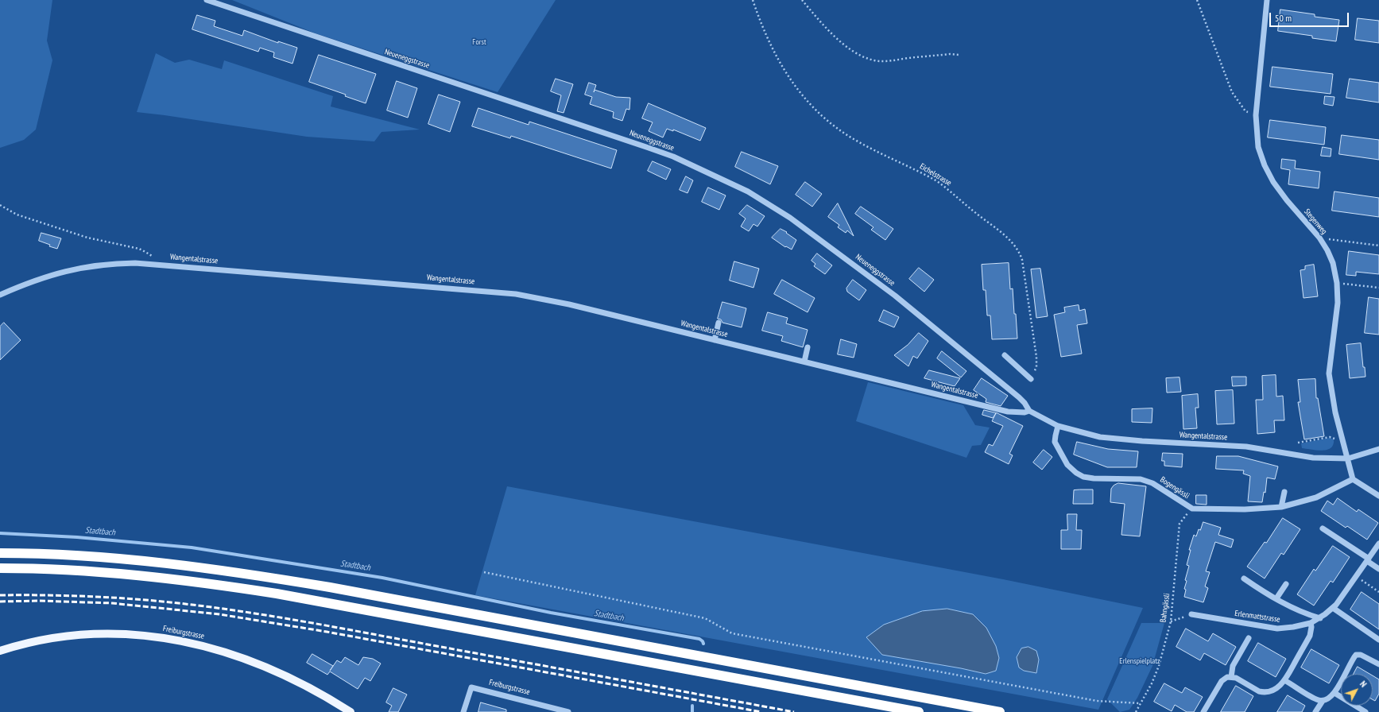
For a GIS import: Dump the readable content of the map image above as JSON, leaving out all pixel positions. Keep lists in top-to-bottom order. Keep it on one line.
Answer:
{"streets":{"main road":["Freiburgstrasse"],"street":["Neueneggstrasse","Stegenweg","Wangentalstrasse","Bogengässli","Erlenmattstrasse"],"path":["Eichelstrasse","Bahngässli"]},"crossings":[["Neueneggstrasse","Wangentalstrasse"],["Stegenweg","Wangentalstrasse"],["Wangentalstrasse","Bogengässli"],["Bogengässli","Bahngässli"]],"water":["Stadtbach"],"parks":["Forst","Erlenspielplatz"],"scale_bar":"50 m","north":"top right"}
